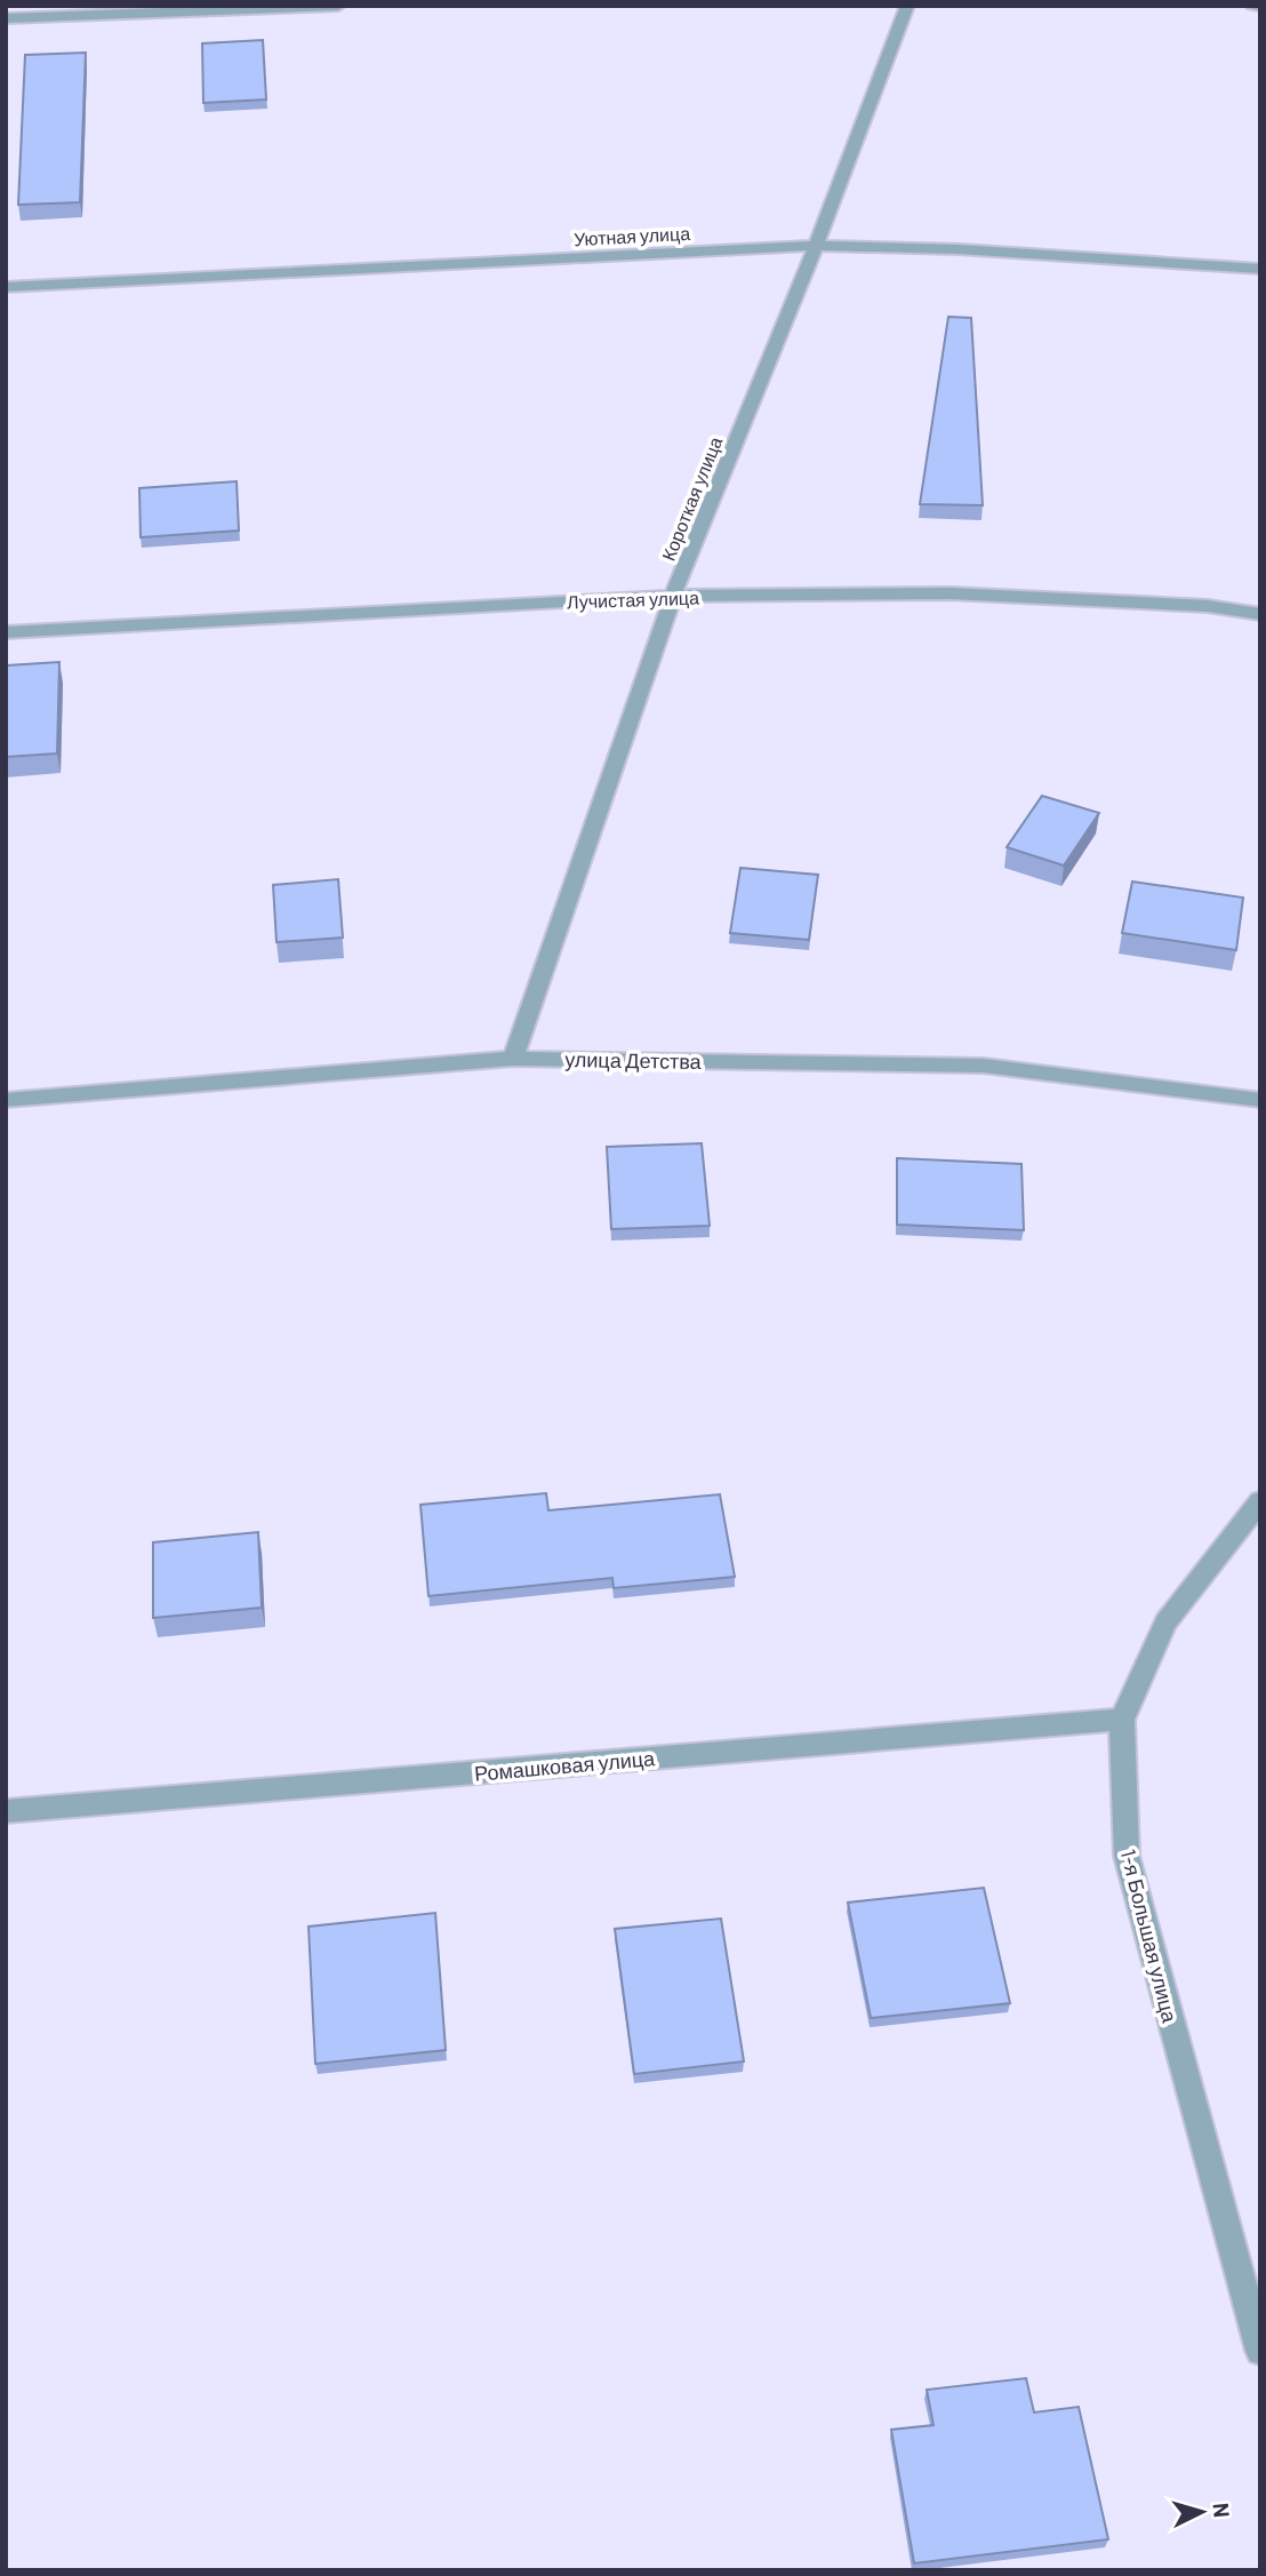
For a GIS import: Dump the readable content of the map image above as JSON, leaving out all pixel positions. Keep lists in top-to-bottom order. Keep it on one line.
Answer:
{"streets":{"street":["Уютная улица","Короткая улица","Лучистая улица","улица Детства","Ромашковая улица","1-я Большая улица"]},"crossings":[["Уютная улица","Короткая улица"],["Короткая улица","Лучистая улица"],["Короткая улица","улица Детства"],["Ромашковая улица","1-я Большая улица"]],"north":"right"}
